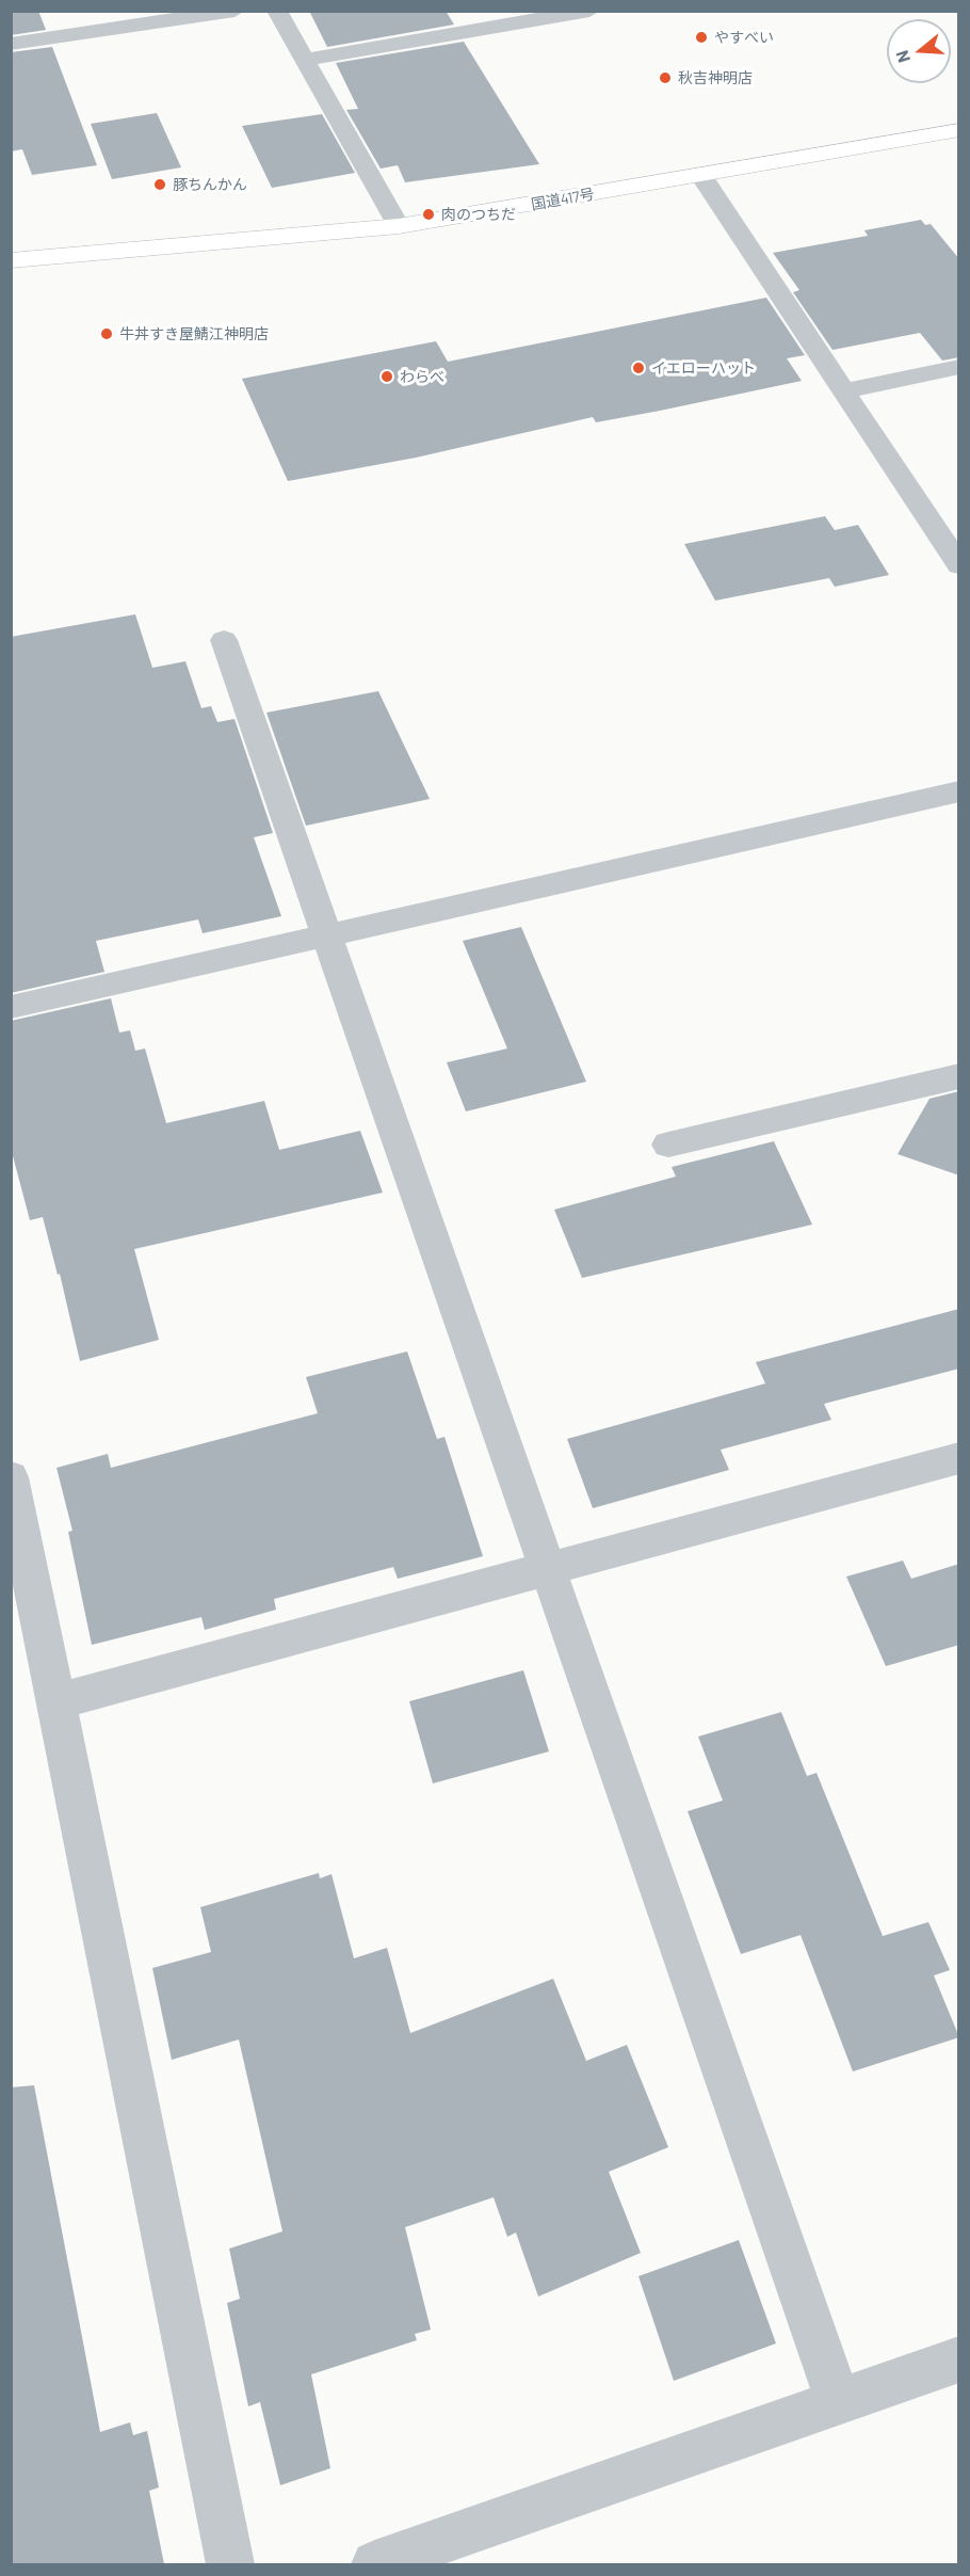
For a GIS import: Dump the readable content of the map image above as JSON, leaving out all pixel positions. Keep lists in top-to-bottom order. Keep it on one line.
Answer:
{"streets":{"highway":["国道417号"]},"places":["やすべい","秋吉神明店","豚ちんかん","肉のつちだ","牛丼すき屋鯖江神明店","イエローハット","わらべ"],"north":"left"}
